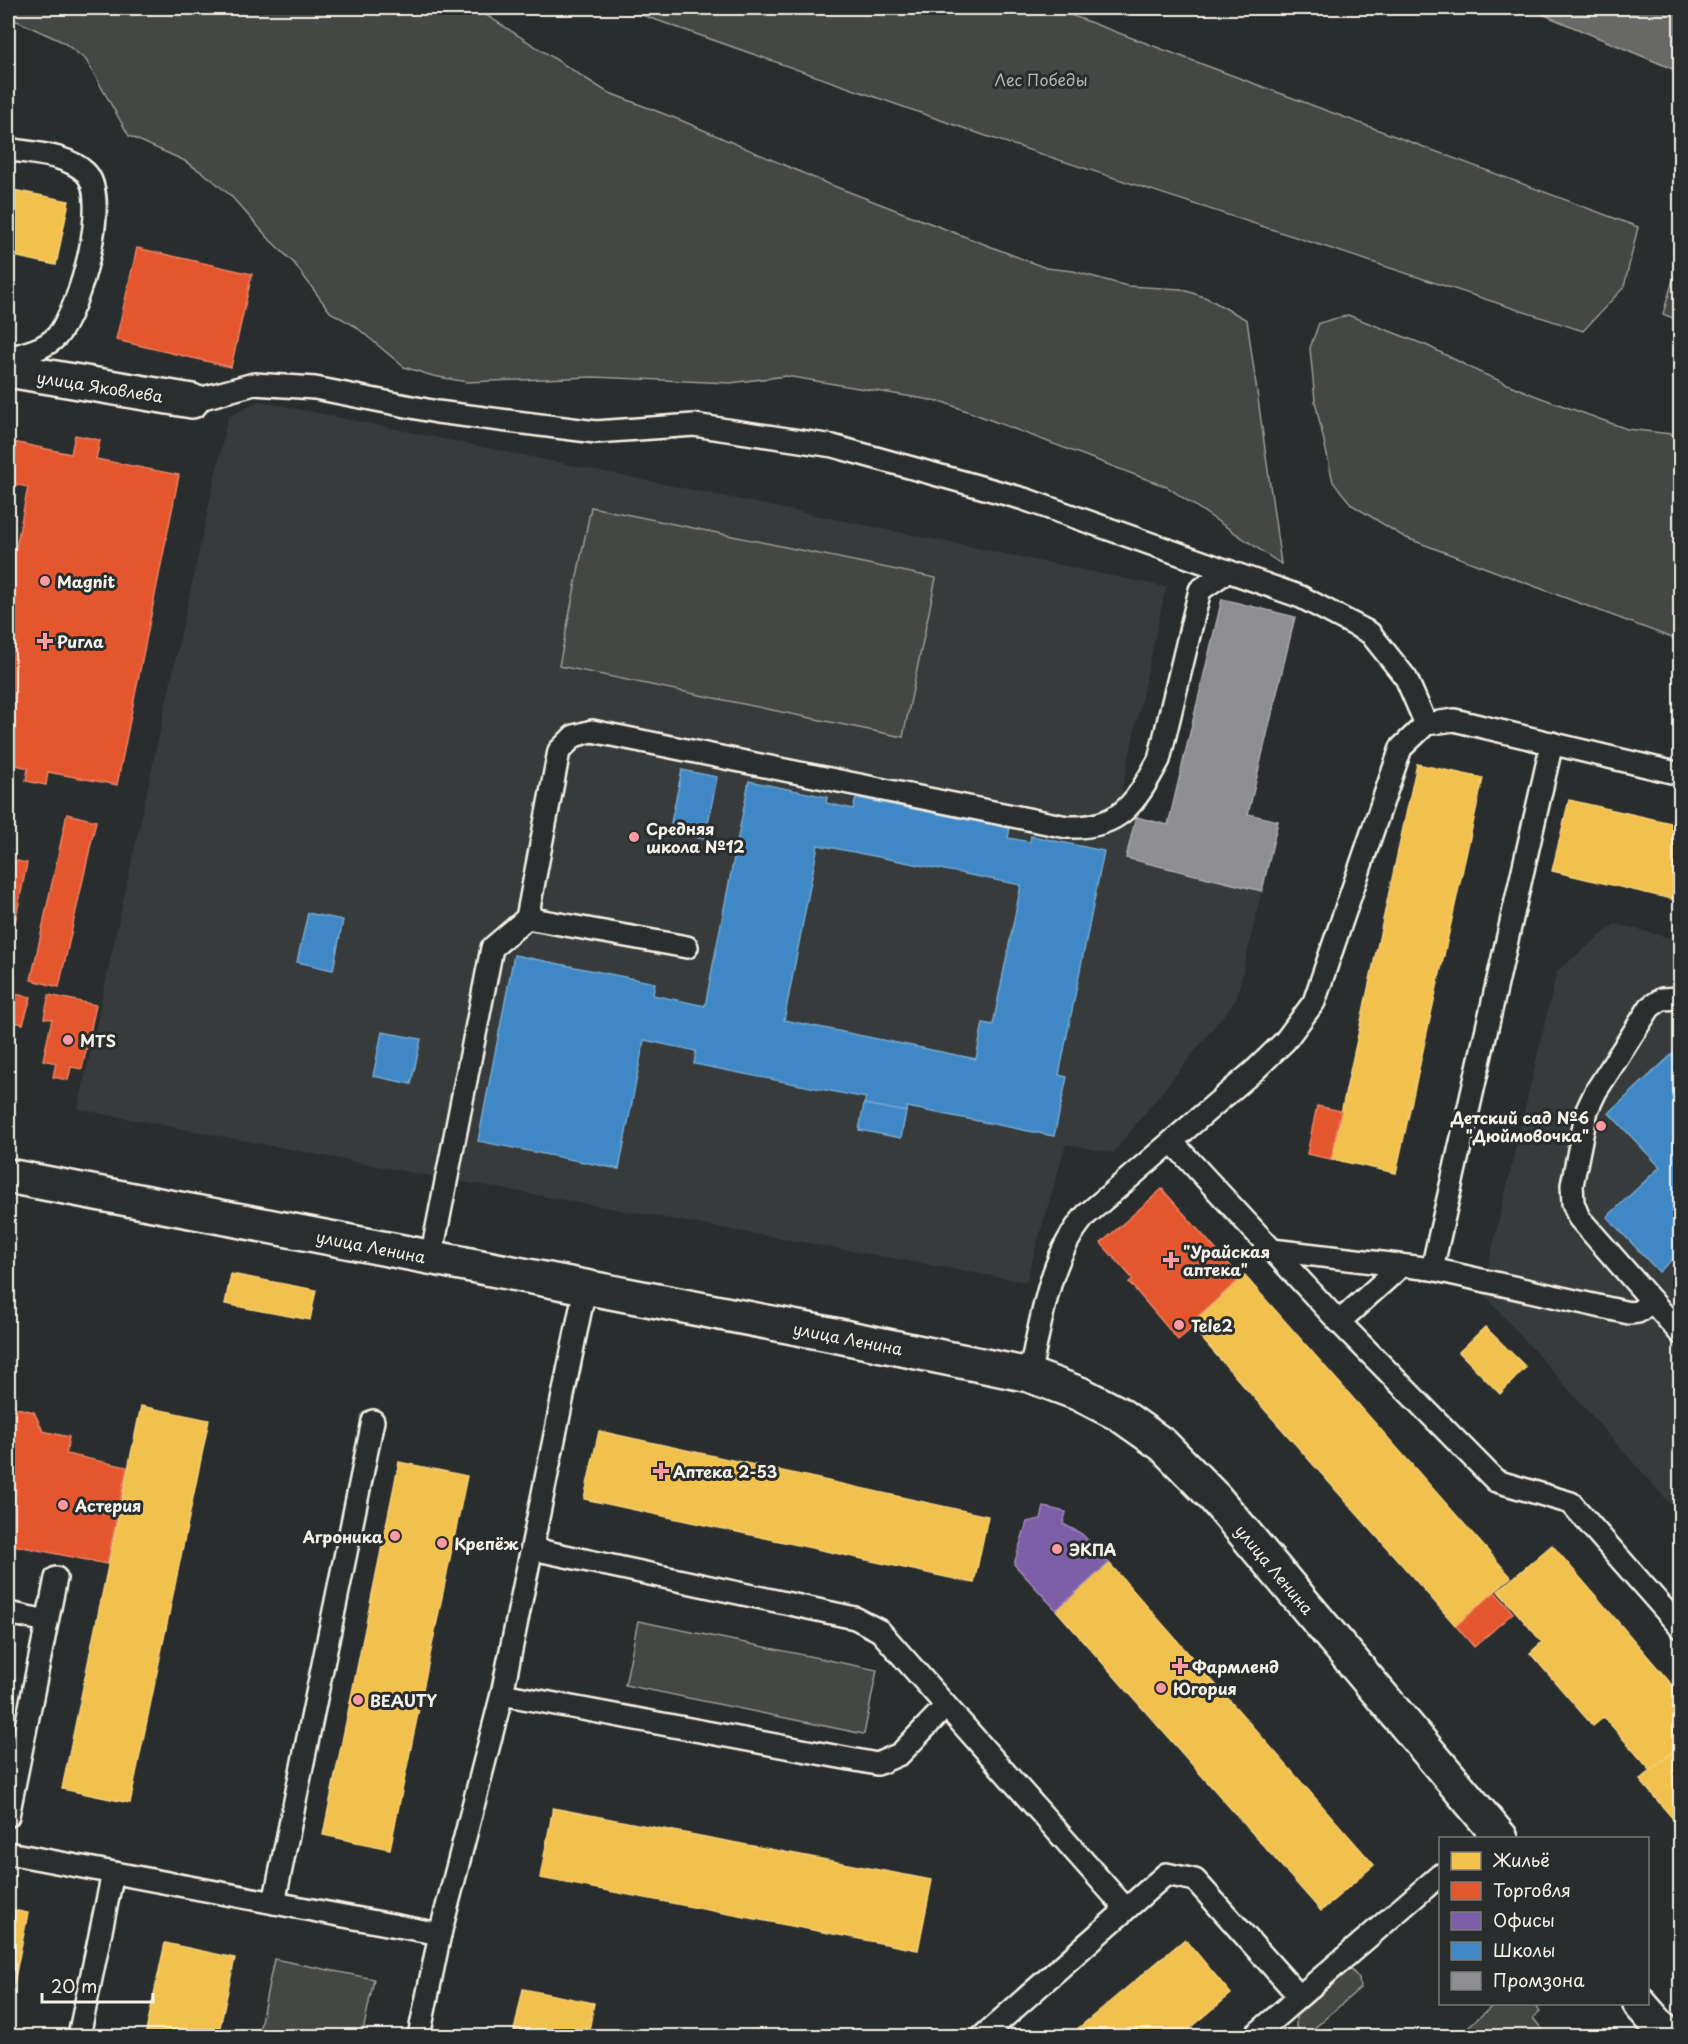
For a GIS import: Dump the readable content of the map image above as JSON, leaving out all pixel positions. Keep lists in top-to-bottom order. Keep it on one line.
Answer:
{"streets":{"main road":["улица Яковлева","улица Ленина"]},"parks":["Лес Победы"],"places":{"other":["Magnit","Средняя школа №12","MTS","Детский сад №6 \"Дюймовочка\"","Tele2","Астерия","Агроника","Крепёж","ЭКПА","Югория","BEAUTY"],"health":["Ригла","\"Урайская аптека\"","Аптека 2-53","Фармленд"]},"legend":["Жильё","Торговля","Офисы","Школы","Промзона"],"scale_bar":"20 m"}
